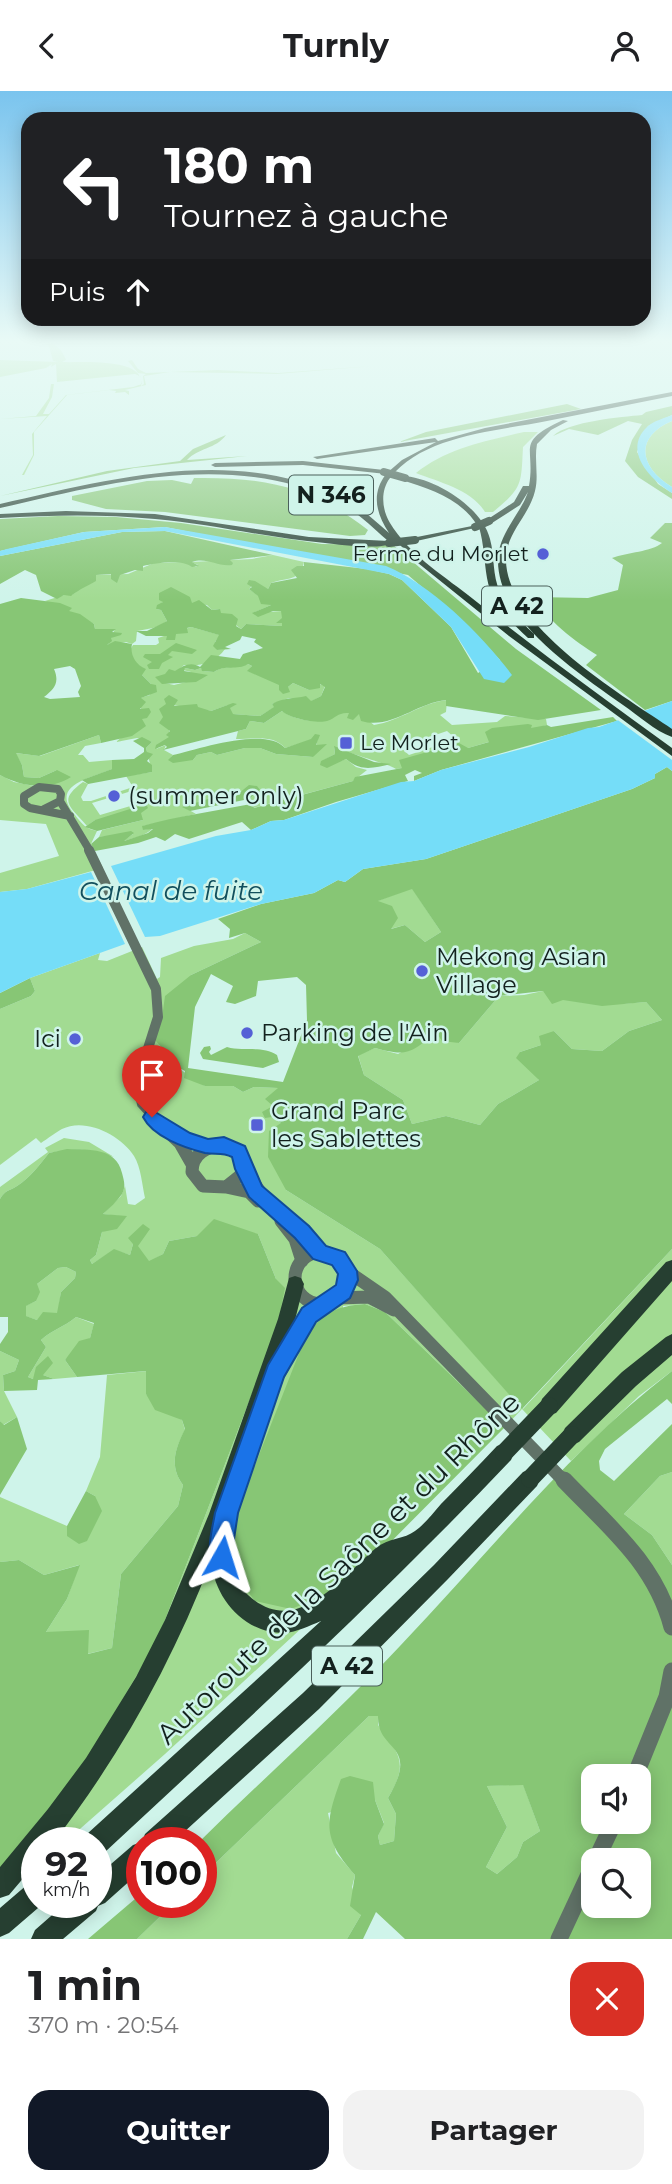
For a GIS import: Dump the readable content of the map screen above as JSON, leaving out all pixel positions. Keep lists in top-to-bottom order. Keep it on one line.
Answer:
{"streets":{"highway":["N 346","A 42","Autoroute de la Saône et du Rhône"]},"crossings":[["N 346","A 42"]],"water":["Canal de fuite"],"places":{"other":["Ferme du Morlet","(summer only)","Mekong Asian Village","Parking de l'Ain","Ici"],"transit":["Le Morlet","Grand Parc les Sablettes"]},"page":{"header":"Turnly","turn":["180 m","Tournez à gauche"],"then":"Puis","speed":"92 km/h","limit":"100","heading":["1 min","370 m · 20:54"],"buttons":["Quitter","Partager"]}}
